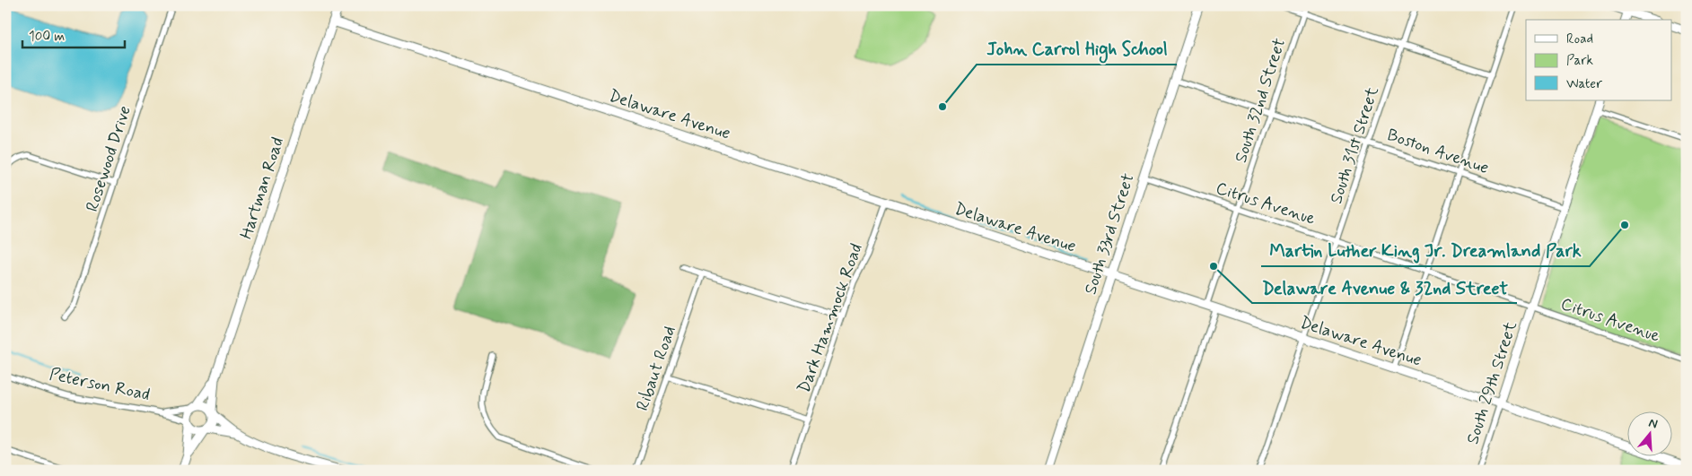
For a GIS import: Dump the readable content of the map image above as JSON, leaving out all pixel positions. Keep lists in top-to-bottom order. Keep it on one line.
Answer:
{"streets":{"street":["South 32nd Street","Delaware Avenue","South 31st Street","Boston Avenue","Rosewood Drive","Hartman Road","Citrus Avenue","South 33rd Street","Dark Hammock Road","Ribaut Road","South 29th Street","Peterson Road"]},"crossings":[["South 32nd Street","Delaware Avenue"],["South 32nd Street","Boston Avenue"],["South 32nd Street","Citrus Avenue"],["Delaware Avenue","South 31st Street"],["Delaware Avenue","Hartman Road"],["Delaware Avenue","South 33rd Street"],["Delaware Avenue","Dark Hammock Road"],["Delaware Avenue","South 29th Street"],["South 31st Street","Boston Avenue"],["South 31st Street","Citrus Avenue"],["Boston Avenue","South 33rd Street"],["Boston Avenue","South 29th Street"],["Hartman Road","Peterson Road"],["Citrus Avenue","South 33rd Street"],["Citrus Avenue","South 29th Street"]],"places":["John Carrol High School","Martin Luther King Jr. Dreamland Park","Delaware Avenue & 32nd Street"],"legend":["Road","Park","Water"],"scale_bar":"100 m","north":"top"}
